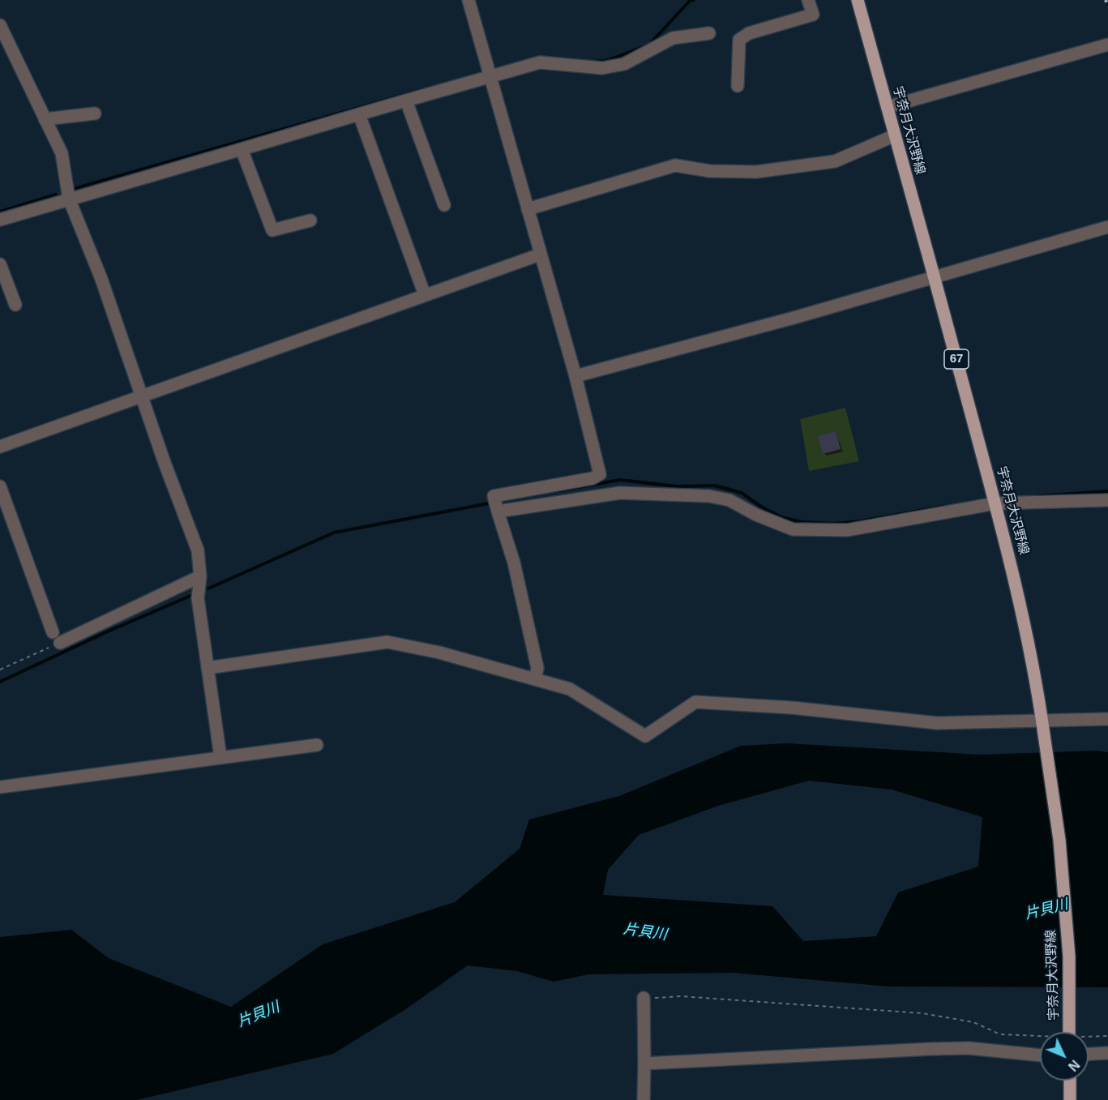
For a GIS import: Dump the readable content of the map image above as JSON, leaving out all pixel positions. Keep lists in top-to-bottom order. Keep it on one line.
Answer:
{"streets":{"main road":["宇奈月大沢野線","67"]},"water":["片貝川"],"north":"bottom right"}
